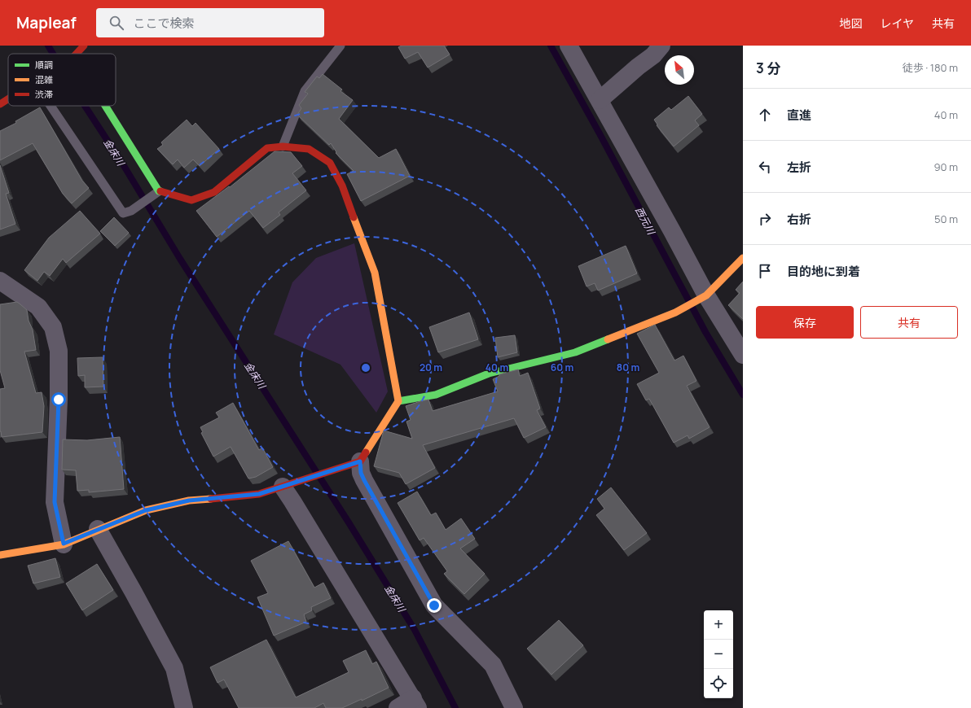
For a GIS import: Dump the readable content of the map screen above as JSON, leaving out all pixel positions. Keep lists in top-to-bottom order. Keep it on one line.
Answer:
{"water":["金床川","西元川"],"legend":["順調","混雑","渋滞"],"north":"top left","page":{"header":"Mapleaf","search":"ここで検索","nav":["地図","レイヤ","共有"],"heading":["3 分","徒歩 · 180 m"],"list":[["直進","40 m"],["左折","90 m"],["右折","50 m"],"目的地に到着"],"buttons":["保存","共有"],"map_buttons":["+","−"]},"rings":["20 m","40 m","60 m","80 m"]}
